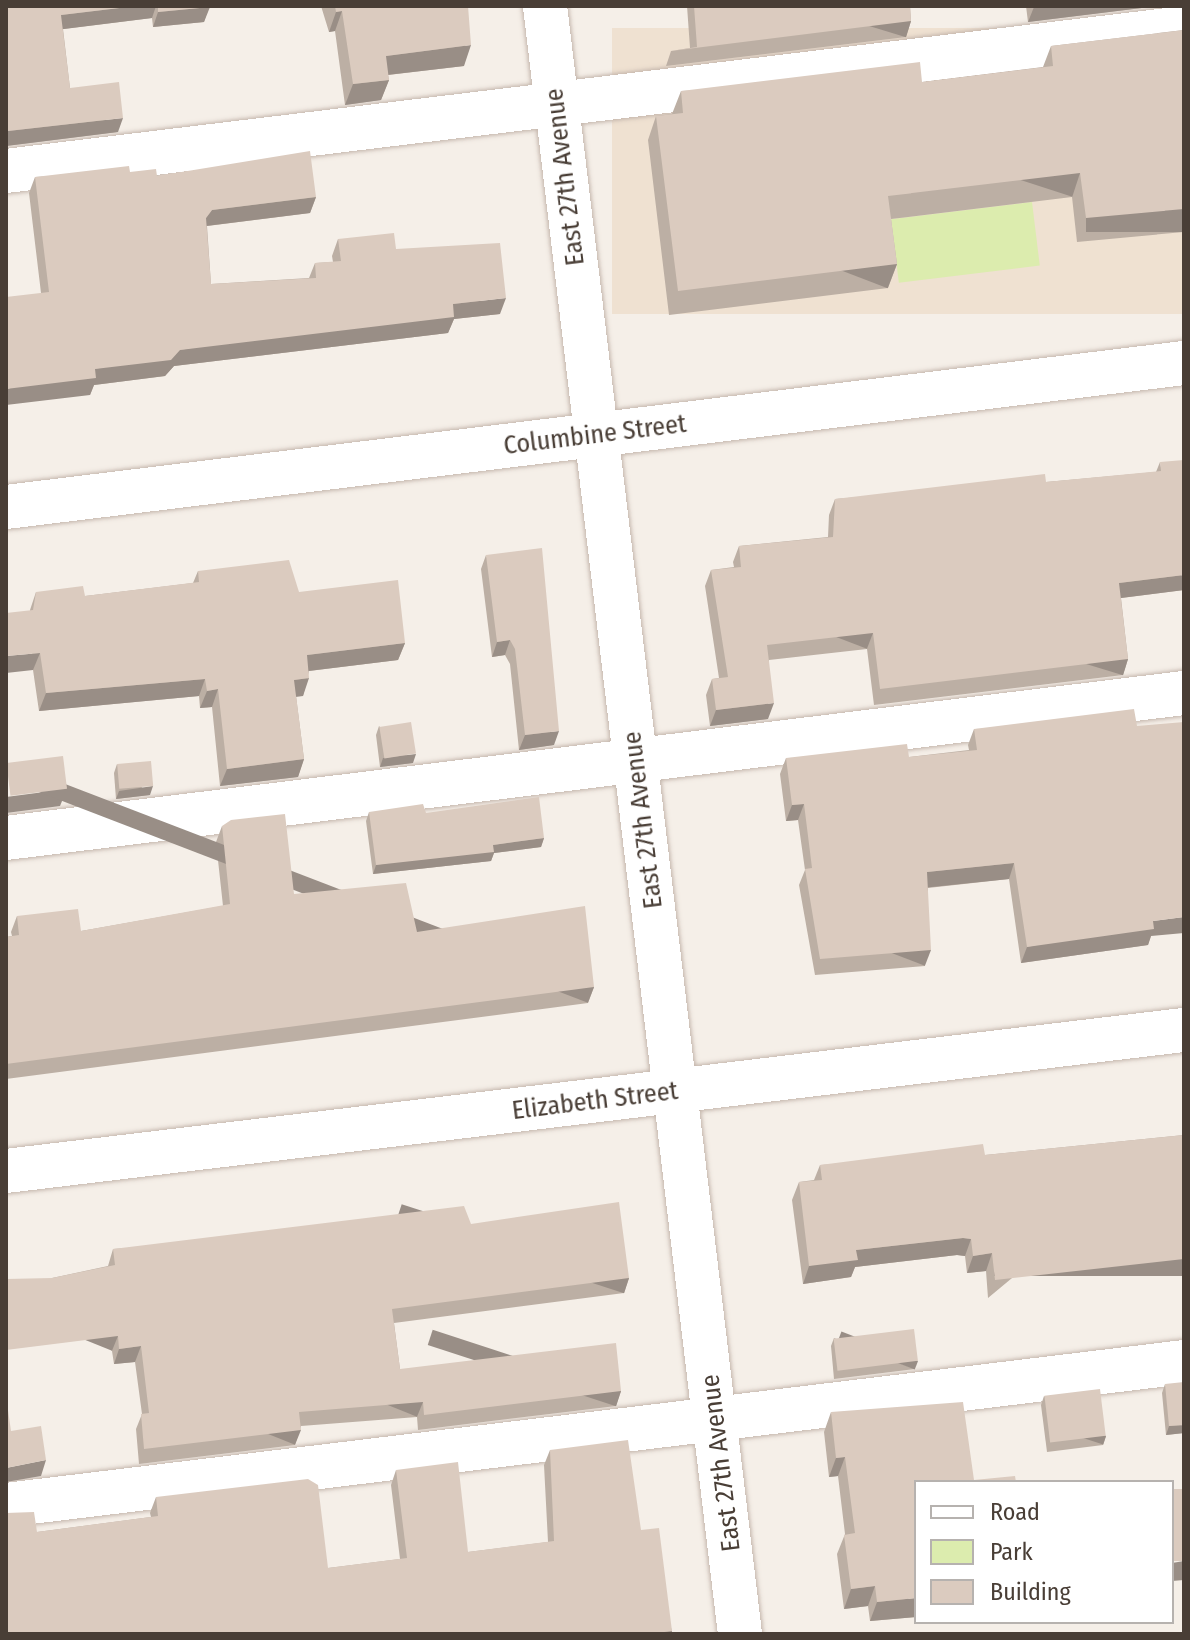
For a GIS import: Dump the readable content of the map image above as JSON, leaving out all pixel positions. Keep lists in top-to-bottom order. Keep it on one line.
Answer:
{"streets":{"street":["East 27th Avenue","Columbine Street","Elizabeth Street"]},"crossings":[["East 27th Avenue","Columbine Street"],["East 27th Avenue","Elizabeth Street"]],"legend":["Road","Park","Building"]}
